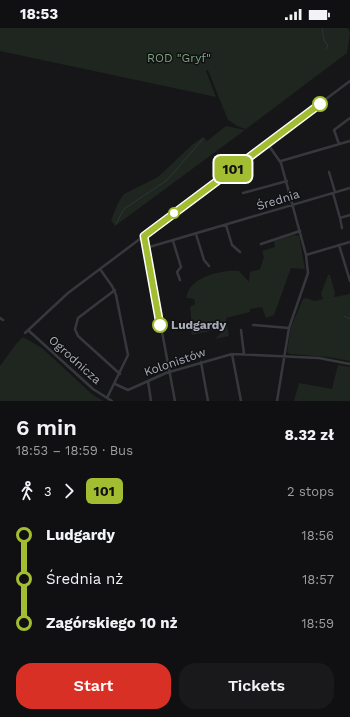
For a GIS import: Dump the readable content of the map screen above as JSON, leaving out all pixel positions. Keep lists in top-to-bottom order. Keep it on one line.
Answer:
{"streets":{"street":["Średnia","Ogrodnicza","Kolonistów"]},"parks":["ROD \"Gryf\""],"places":["Ludgardy"],"lines":["bus line 101"],"page":{"status":"18:53","on_map":"101","heading":["6 min","18:53 – 18:59 · Bus","8.32 zł"],"legs":["3","101","2 stops"],"list":[{"name":"Ludgardy","value":"18:56"},{"name":"Średnia nż","value":"18:57"},{"name":"Zagórskiego 10 nż","value":"18:59"}],"buttons":["Start","Tickets"]}}
